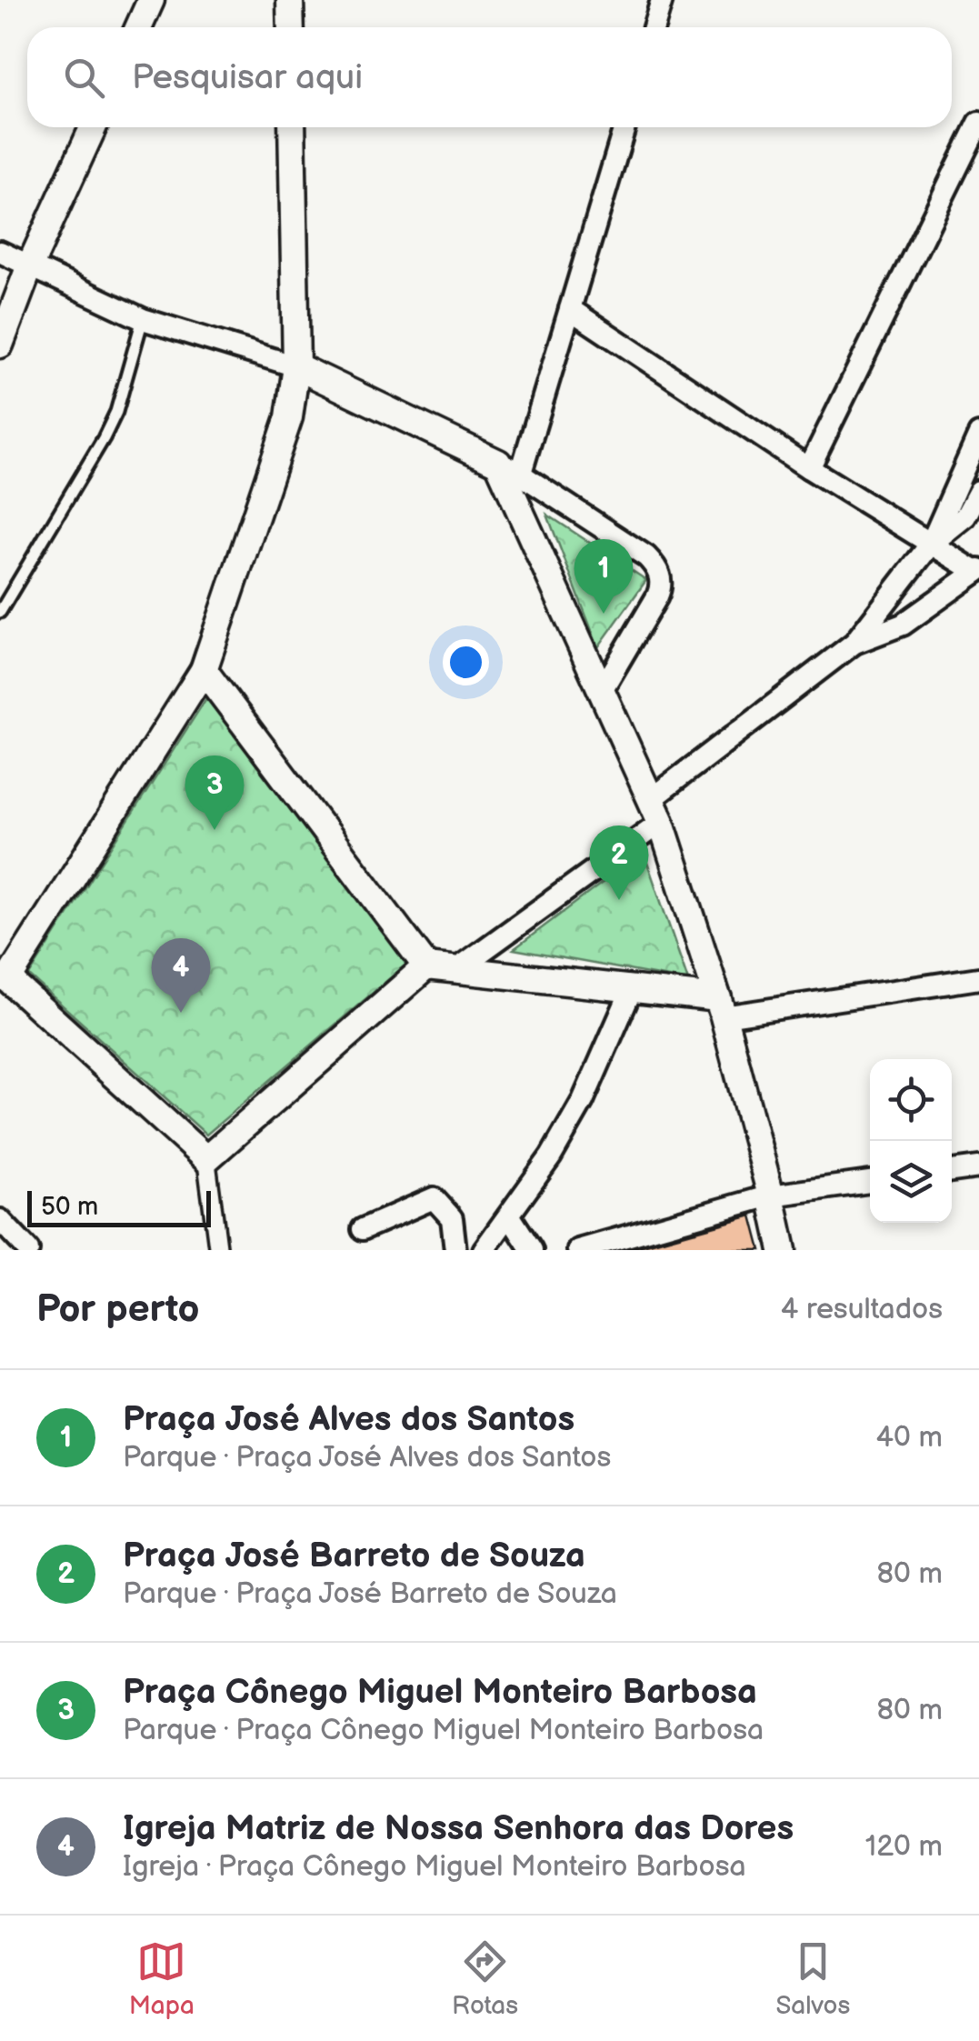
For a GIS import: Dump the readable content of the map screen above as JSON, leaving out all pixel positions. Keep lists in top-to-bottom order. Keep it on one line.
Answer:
{"scale_bar":"50 m","page":{"search":"Pesquisar aqui","pins":["1","3","2","4"],"scale":"50 m","heading":["Por perto","4 resultados"],"list":[{"mark":"1","name":"Praça José Alves dos Santos","note":"Parque · Praça José Alves dos Santos","value":"40 m"},{"mark":"2","name":"Praça José Barreto de Souza","note":"Parque · Praça José Barreto de Souza","value":"80 m"},{"mark":"3","name":"Praça Cônego Miguel Monteiro Barbosa","note":"Parque · Praça Cônego Miguel Monteiro Barbosa","value":"80 m"},{"mark":"4","name":"Igreja Matriz de Nossa Senhora das Dores","note":"Igreja · Praça Cônego Miguel Monteiro Barbosa","value":"120 m"}],"nav":["Mapa","Rotas","Salvos"]}}
